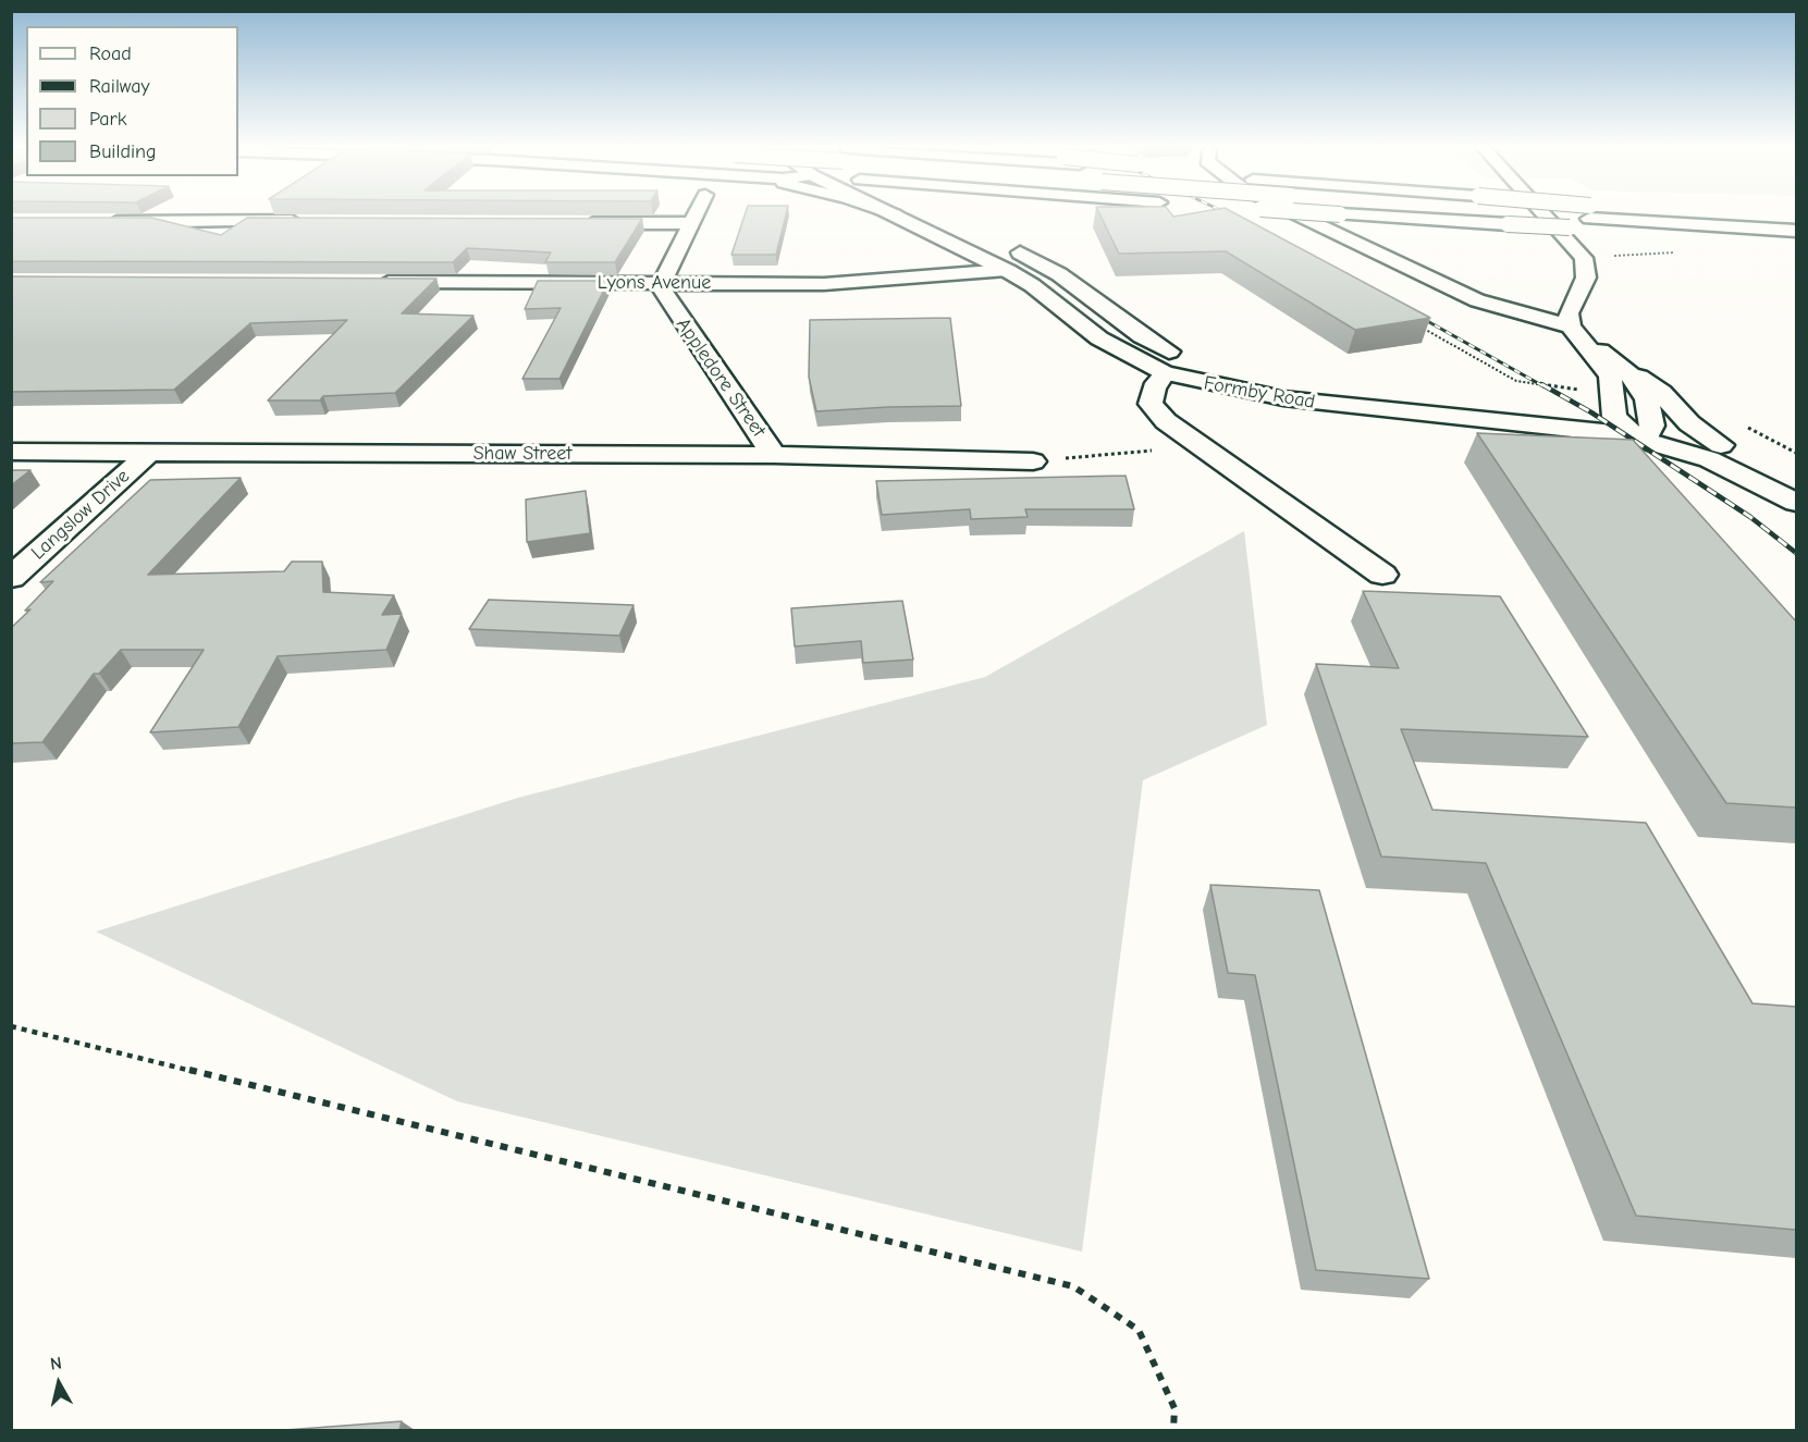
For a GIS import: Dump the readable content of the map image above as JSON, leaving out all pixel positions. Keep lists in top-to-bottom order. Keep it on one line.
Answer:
{"streets":{"main road":["Lyons Avenue","Appledore Street","Formby Road","Shaw Street","Langslow Drive"]},"crossings":[["Lyons Avenue","Appledore Street"],["Lyons Avenue","Formby Road"],["Appledore Street","Shaw Street"],["Shaw Street","Langslow Drive"]],"legend":["Road","Railway","Park","Building"],"north":"top"}
